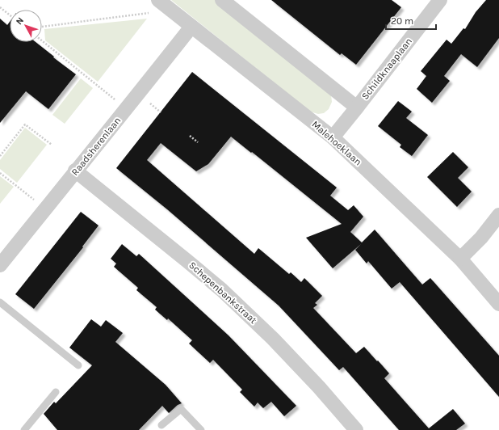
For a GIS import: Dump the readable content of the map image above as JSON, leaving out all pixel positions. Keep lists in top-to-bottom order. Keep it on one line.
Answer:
{"streets":{"street":["Schildknaaplaan","Malehoeklaan","Raadsherenlaan","Schepenbankstraat"]},"crossings":[["Schildknaaplaan","Malehoeklaan"],["Malehoeklaan","Raadsherenlaan"],["Raadsherenlaan","Schepenbankstraat"]],"scale_bar":"20 m","north":"top left"}
